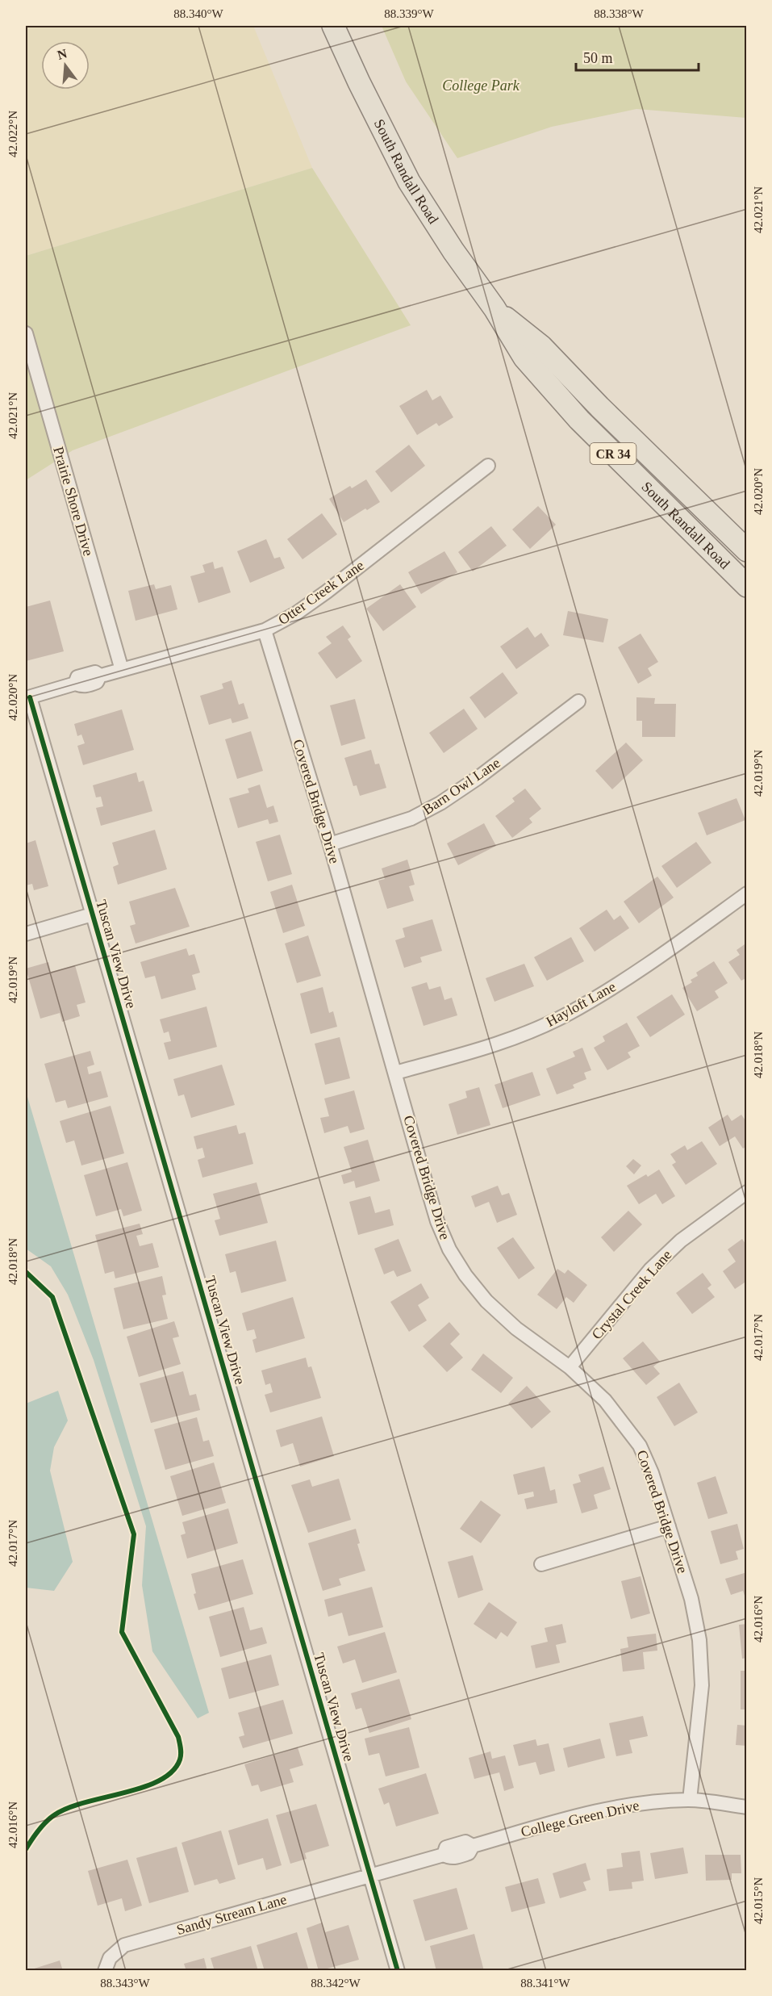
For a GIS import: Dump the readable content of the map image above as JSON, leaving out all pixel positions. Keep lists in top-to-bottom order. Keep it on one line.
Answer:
{"streets":{"main road":["South Randall Road","CR 34"],"street":["Prairie Shore Drive","Otter Creek Lane","Barn Owl Lane","Covered Bridge Drive","Tuscan View Drive","Hayloft Lane","Crystal Creek Lane","College Green Drive","Sandy Stream Lane"]},"crossings":[["Prairie Shore Drive","Otter Creek Lane"],["Otter Creek Lane","Covered Bridge Drive"],["Otter Creek Lane","Tuscan View Drive"],["Barn Owl Lane","Covered Bridge Drive"],["Covered Bridge Drive","Hayloft Lane"],["Covered Bridge Drive","Crystal Creek Lane"],["Covered Bridge Drive","College Green Drive"],["Tuscan View Drive","College Green Drive"],["Tuscan View Drive","Sandy Stream Lane"],["College Green Drive","Sandy Stream Lane"]],"parks":["College Park"],"scale_bar":"50 m","north":"top","coordinates":["88.340°W","88.339°W","88.338°W","42.022°N","42.021°N","42.020°N","42.019°N","42.018°N","42.017°N","42.016°N","42.015°N","88.343°W","88.342°W","88.341°W"]}
